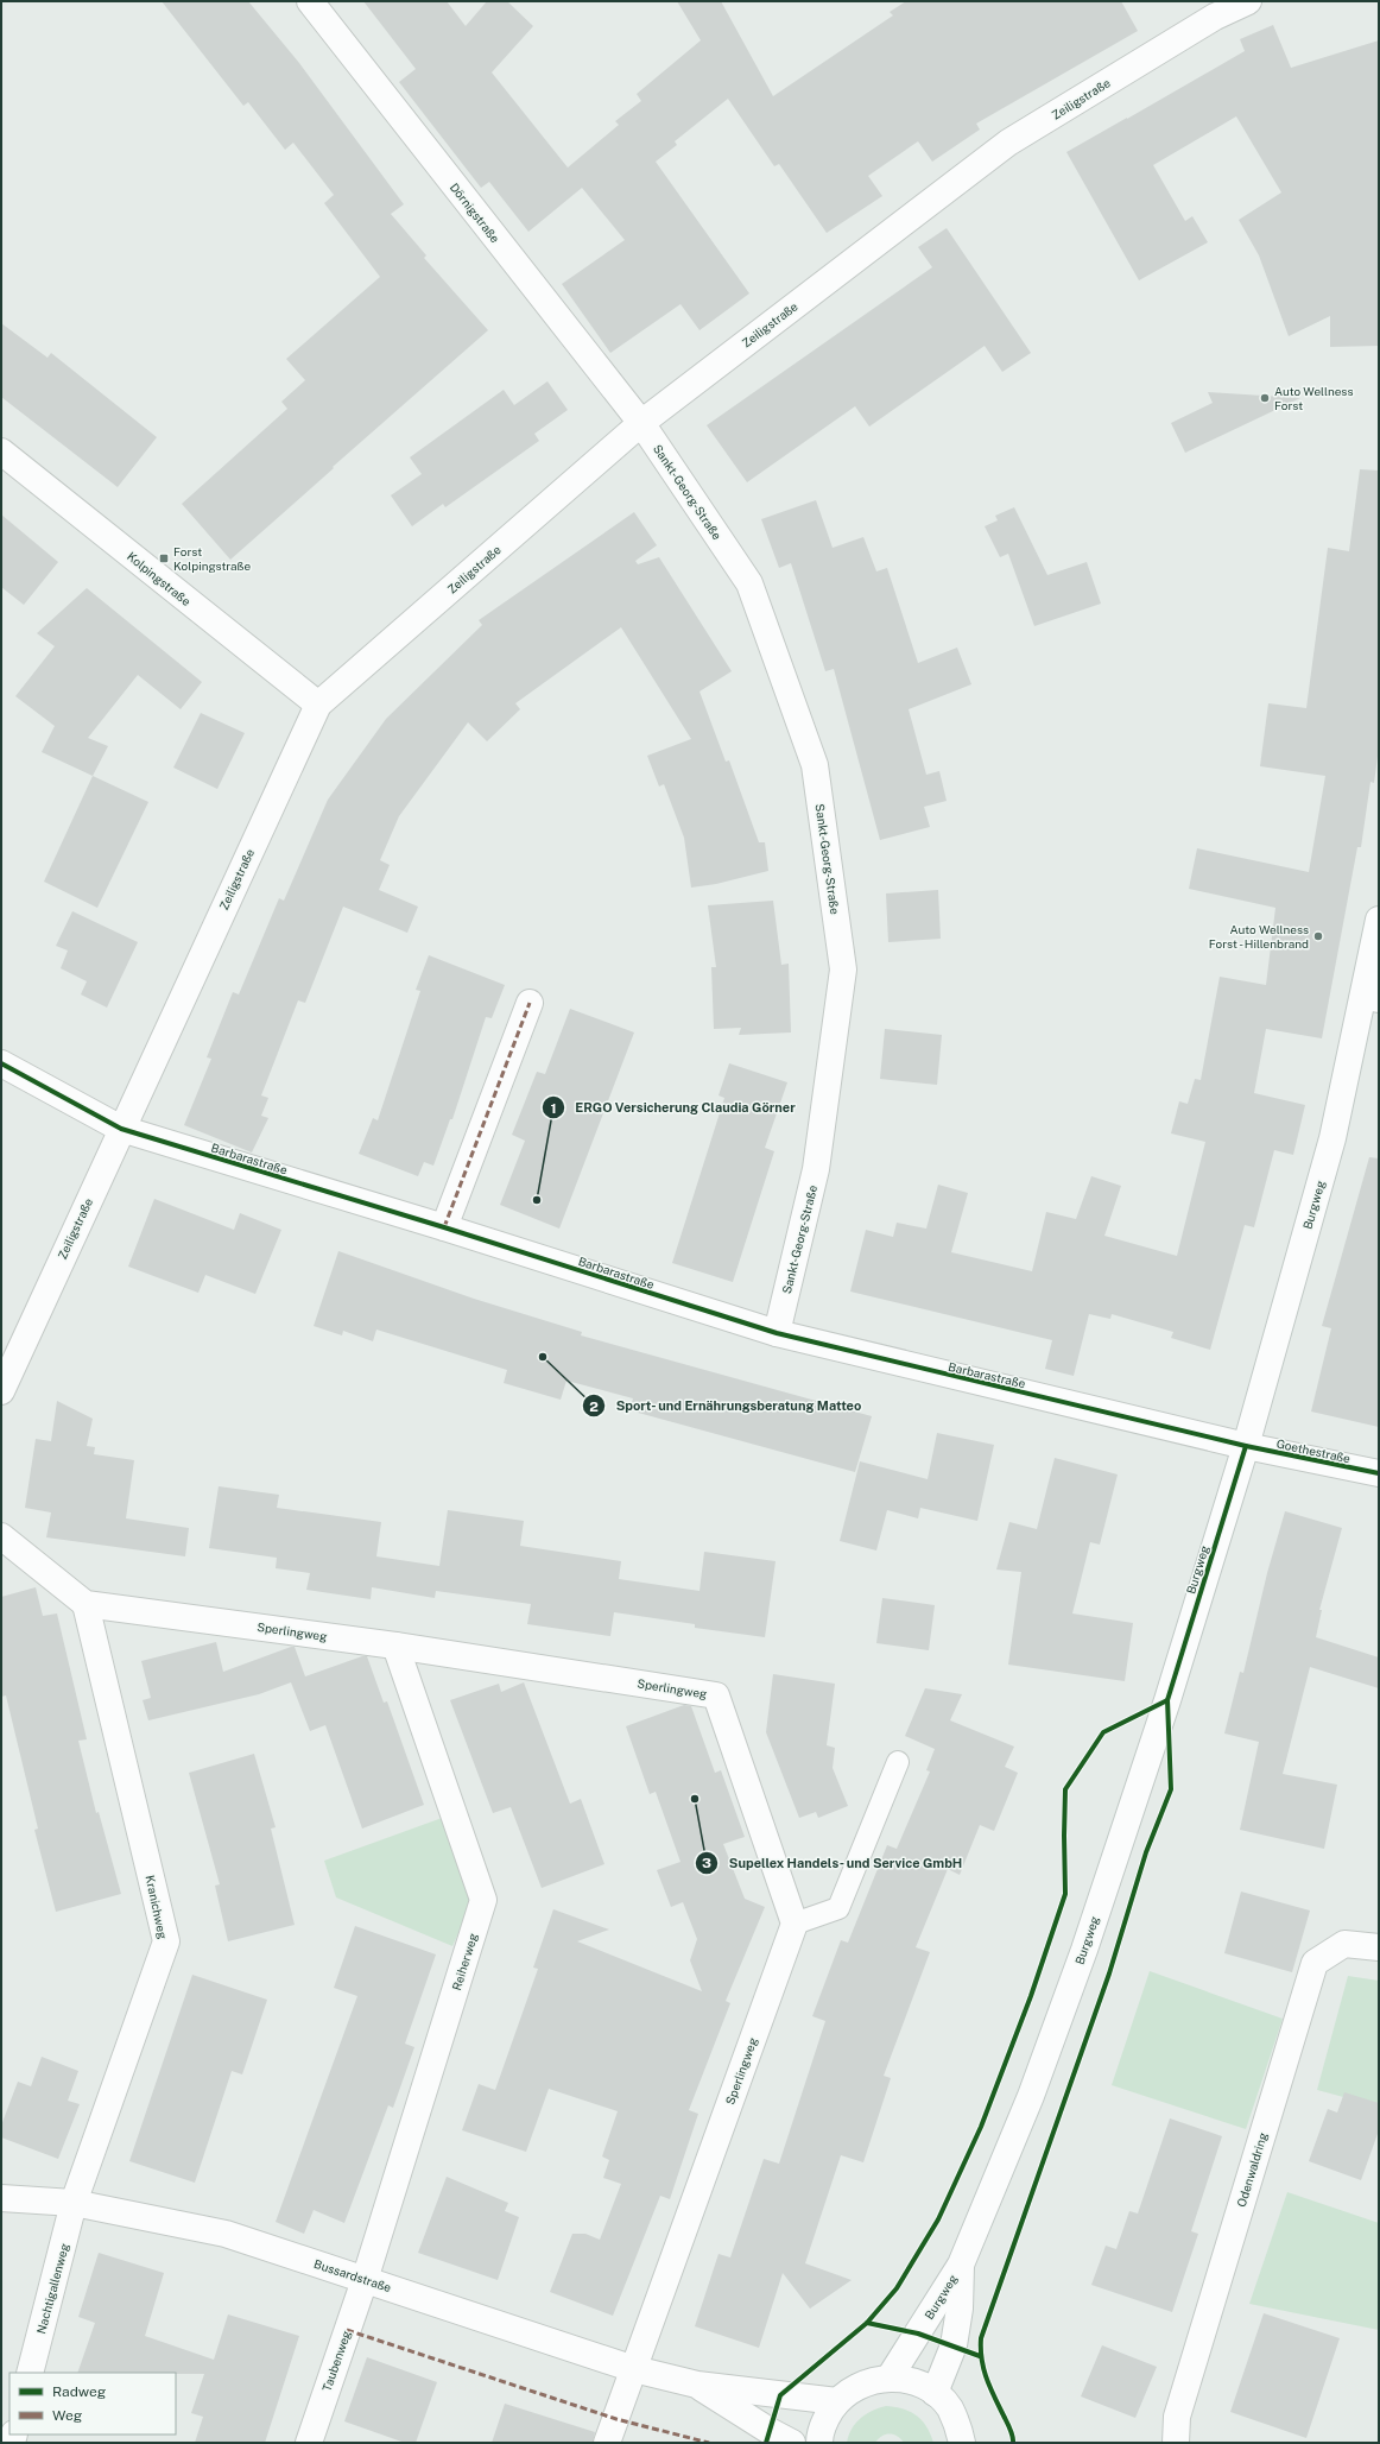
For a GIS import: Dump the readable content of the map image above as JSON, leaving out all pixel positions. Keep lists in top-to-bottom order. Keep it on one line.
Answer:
{"streets":{"street":["Zeiligstraße","Dörnigstraße","Sankt-Georg-Straße","Kolpingstraße","Barbarastraße","Burgweg","Goethestraße","Sperlingweg","Kranichweg","Reiherweg","Odenwaldring","Bussardstraße","Nachtigallenweg","Taubenweg"]},"crossings":[["Zeiligstraße","Dörnigstraße"],["Zeiligstraße","Sankt-Georg-Straße"],["Zeiligstraße","Kolpingstraße"],["Zeiligstraße","Barbarastraße"],["Dörnigstraße","Sankt-Georg-Straße"],["Sankt-Georg-Straße","Barbarastraße"],["Barbarastraße","Burgweg"],["Barbarastraße","Goethestraße"],["Burgweg","Goethestraße"],["Sperlingweg","Kranichweg"],["Sperlingweg","Reiherweg"],["Sperlingweg","Bussardstraße"],["Kranichweg","Bussardstraße"],["Kranichweg","Nachtigallenweg"],["Reiherweg","Bussardstraße"],["Reiherweg","Taubenweg"],["Bussardstraße","Nachtigallenweg"],["Bussardstraße","Taubenweg"]],"places":{"other":["Auto Wellness Forst","Auto Wellness Forst - Hillenbrand","ERGO Versicherung Claudia Görner","Sport- und Ernährungsberatung Matteo","Supellex Handels- und Service GmbH"],"transit":["Forst Kolpingstraße"]},"legend":["Radweg","Weg"]}
